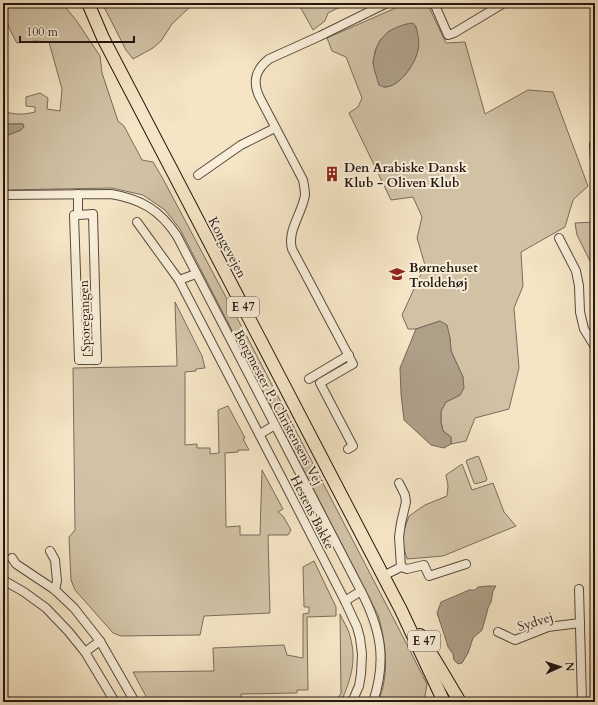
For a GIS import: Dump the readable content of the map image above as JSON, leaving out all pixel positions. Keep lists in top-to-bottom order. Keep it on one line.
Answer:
{"streets":{"main road":["Kongevejen","E 47"],"street":["Sporegangen","Borgmester P. Christensens Vej","Hestens Bakke","Sydvej"]},"crossings":[["Sporegangen","Borgmester P. Christensens Vej"]],"places":{"building":["Den Arabiske Dansk Klub - Oliven Klub"],"school or university":["Børnehuset Troldehøj"]},"scale_bar":"100 m","north":"right"}
